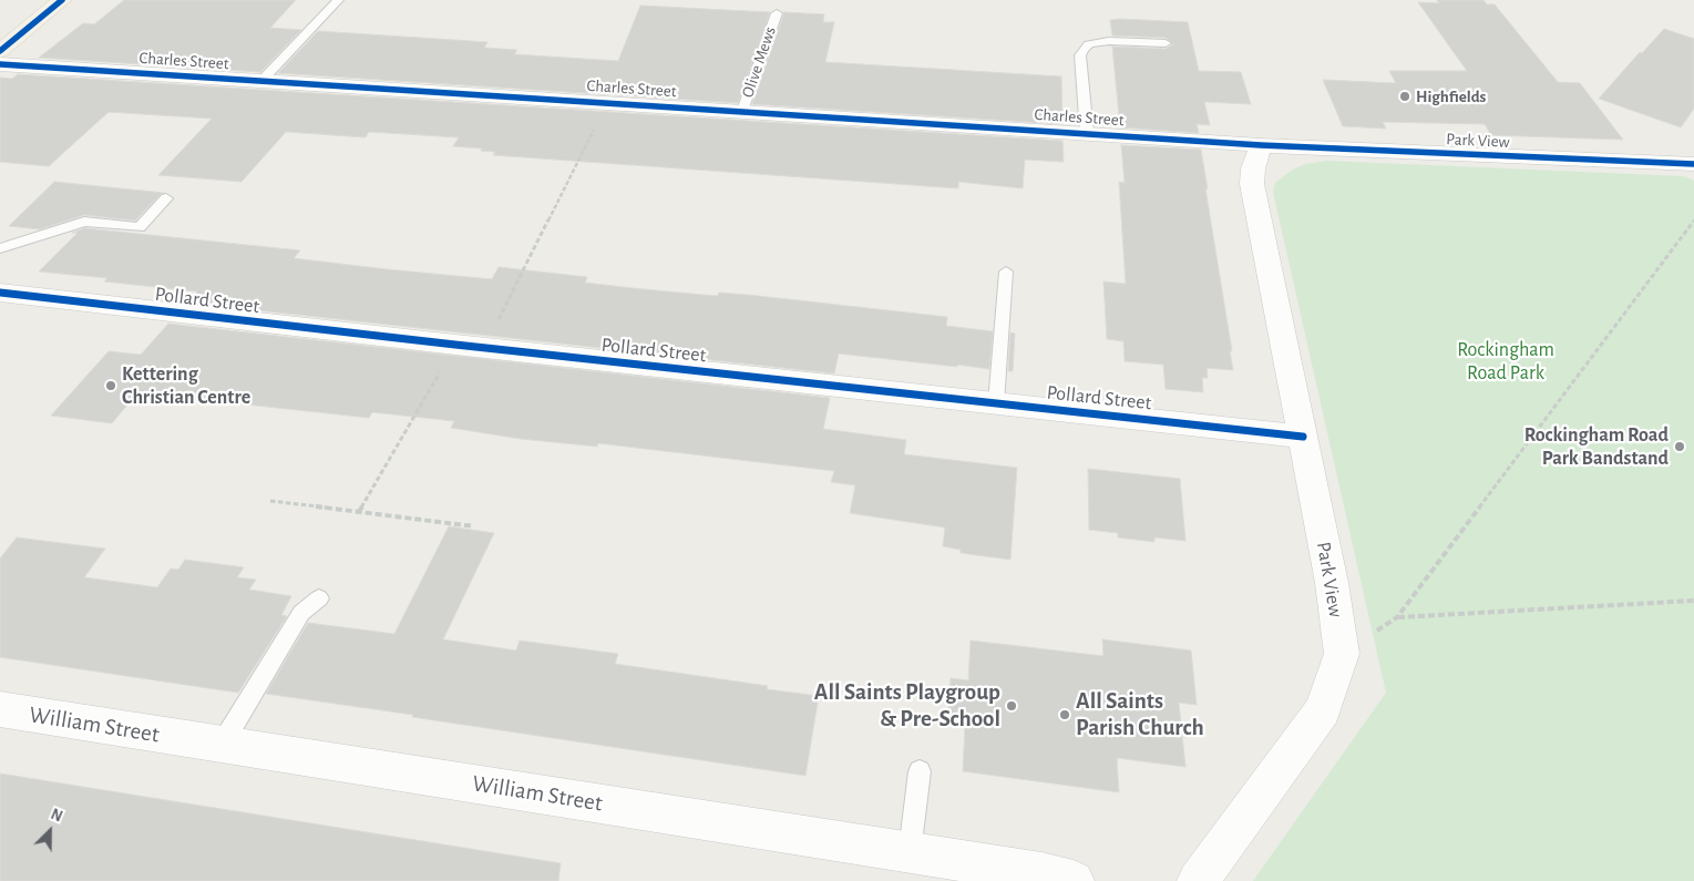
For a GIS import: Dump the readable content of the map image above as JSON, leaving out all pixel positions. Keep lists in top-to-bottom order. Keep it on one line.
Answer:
{"streets":{"street":["Charles Street","Park View","Pollard Street","William Street"],"lane":["Olive Mews"]},"crossings":[["Charles Street","Olive Mews"],["Charles Street","Park View"],["Park View","Pollard Street"]],"parks":["Rockingham Road Park"],"places":["Highfields","Kettering Christian Centre","Rockingham Road Park Bandstand","All Saints Playgroup & Pre-School","All Saints Parish Church"],"north":"top right"}
